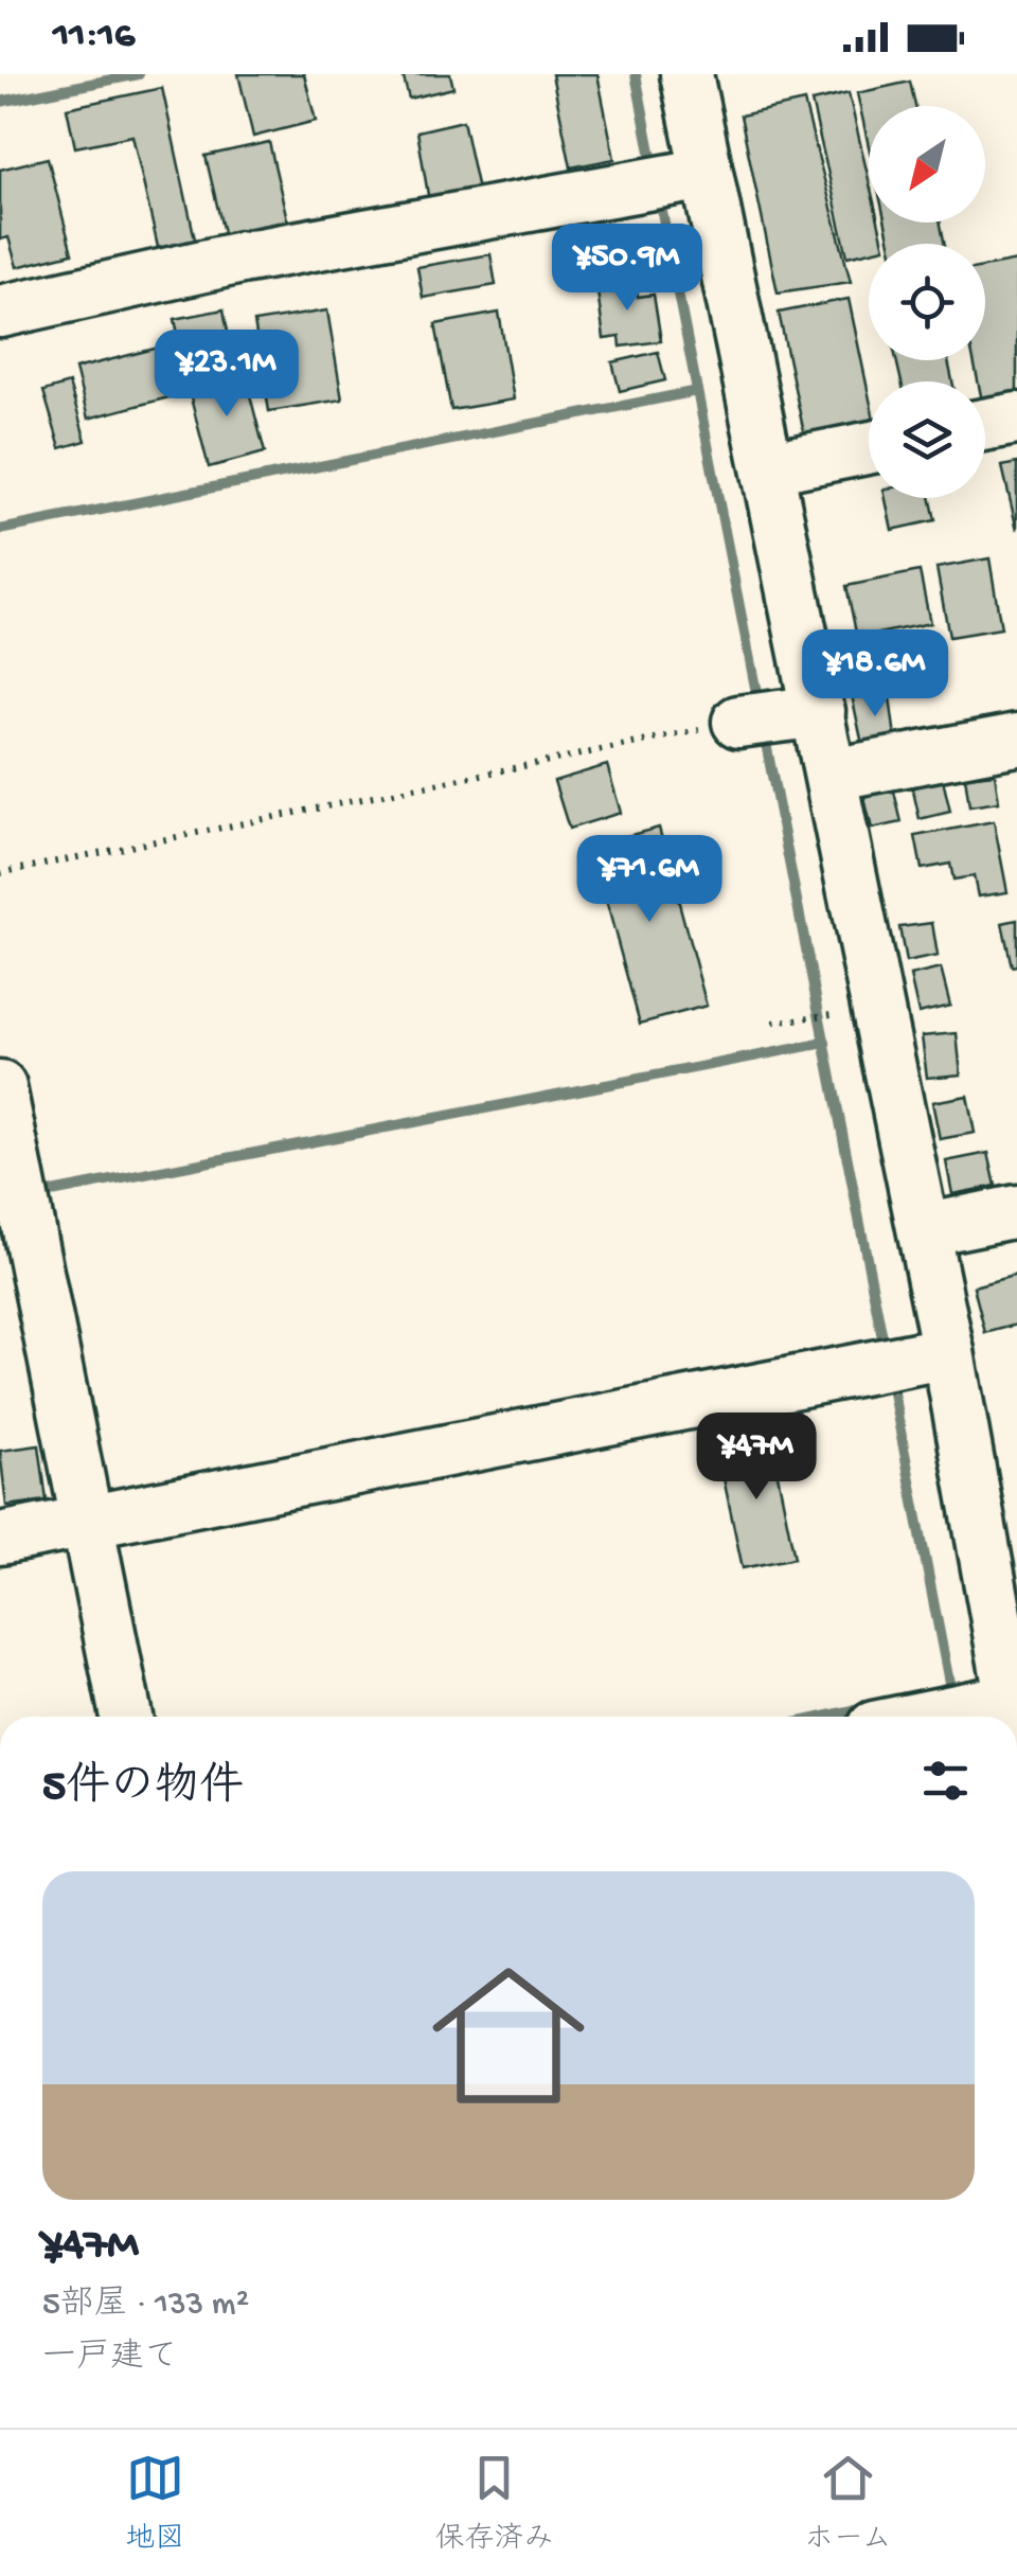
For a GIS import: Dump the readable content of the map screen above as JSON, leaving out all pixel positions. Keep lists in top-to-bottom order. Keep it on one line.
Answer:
{"north":"bottom left","page":{"status":"11:16","price":["¥50.9M","¥23.1M","¥18.6M","¥71.6M","¥47M"],"heading":"5件の物件","list":[{"name":"¥47M","note":"5部屋 · 133 m² · 一戸建て"}],"tabs":["地図","保存済み","ホーム"]}}
